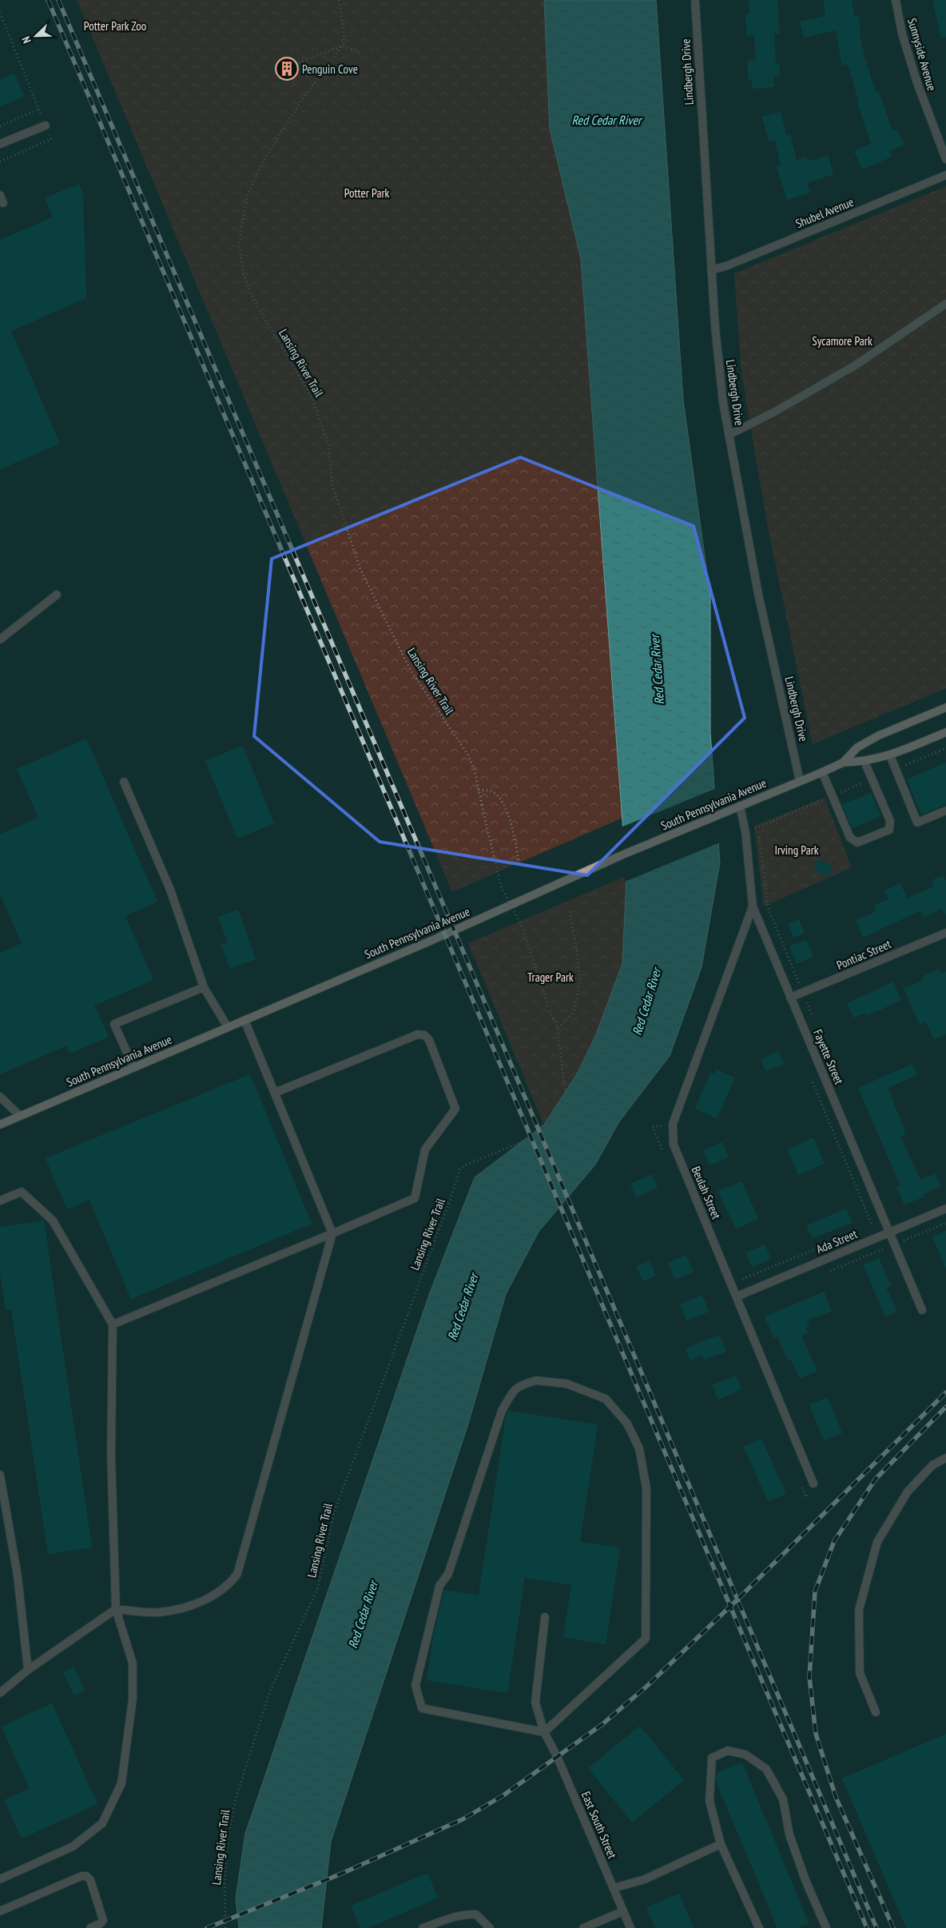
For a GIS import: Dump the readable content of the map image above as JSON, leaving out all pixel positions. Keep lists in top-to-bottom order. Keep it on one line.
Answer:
{"streets":{"main road":["South Pennsylvania Avenue"],"street":["Sunnyside Avenue","Lindbergh Drive","Shubel Avenue","Pontiac Street","Fayette Street","Beulah Street","Ada Street","East South Street"],"path":["Lansing River Trail"]},"crossings":[["Lindbergh Drive","Shubel Avenue"],["Lindbergh Drive","South Pennsylvania Avenue"],["South Pennsylvania Avenue","Fayette Street"],["Pontiac Street","Fayette Street"],["Fayette Street","Beulah Street"],["Fayette Street","Ada Street"],["Beulah Street","Ada Street"]],"water":["Red Cedar River"],"parks":["Potter Park Zoo","Potter Park","Sycamore Park","Irving Park","Trager Park"],"places":{"building":["Penguin Cove"]},"north":"bottom left"}
